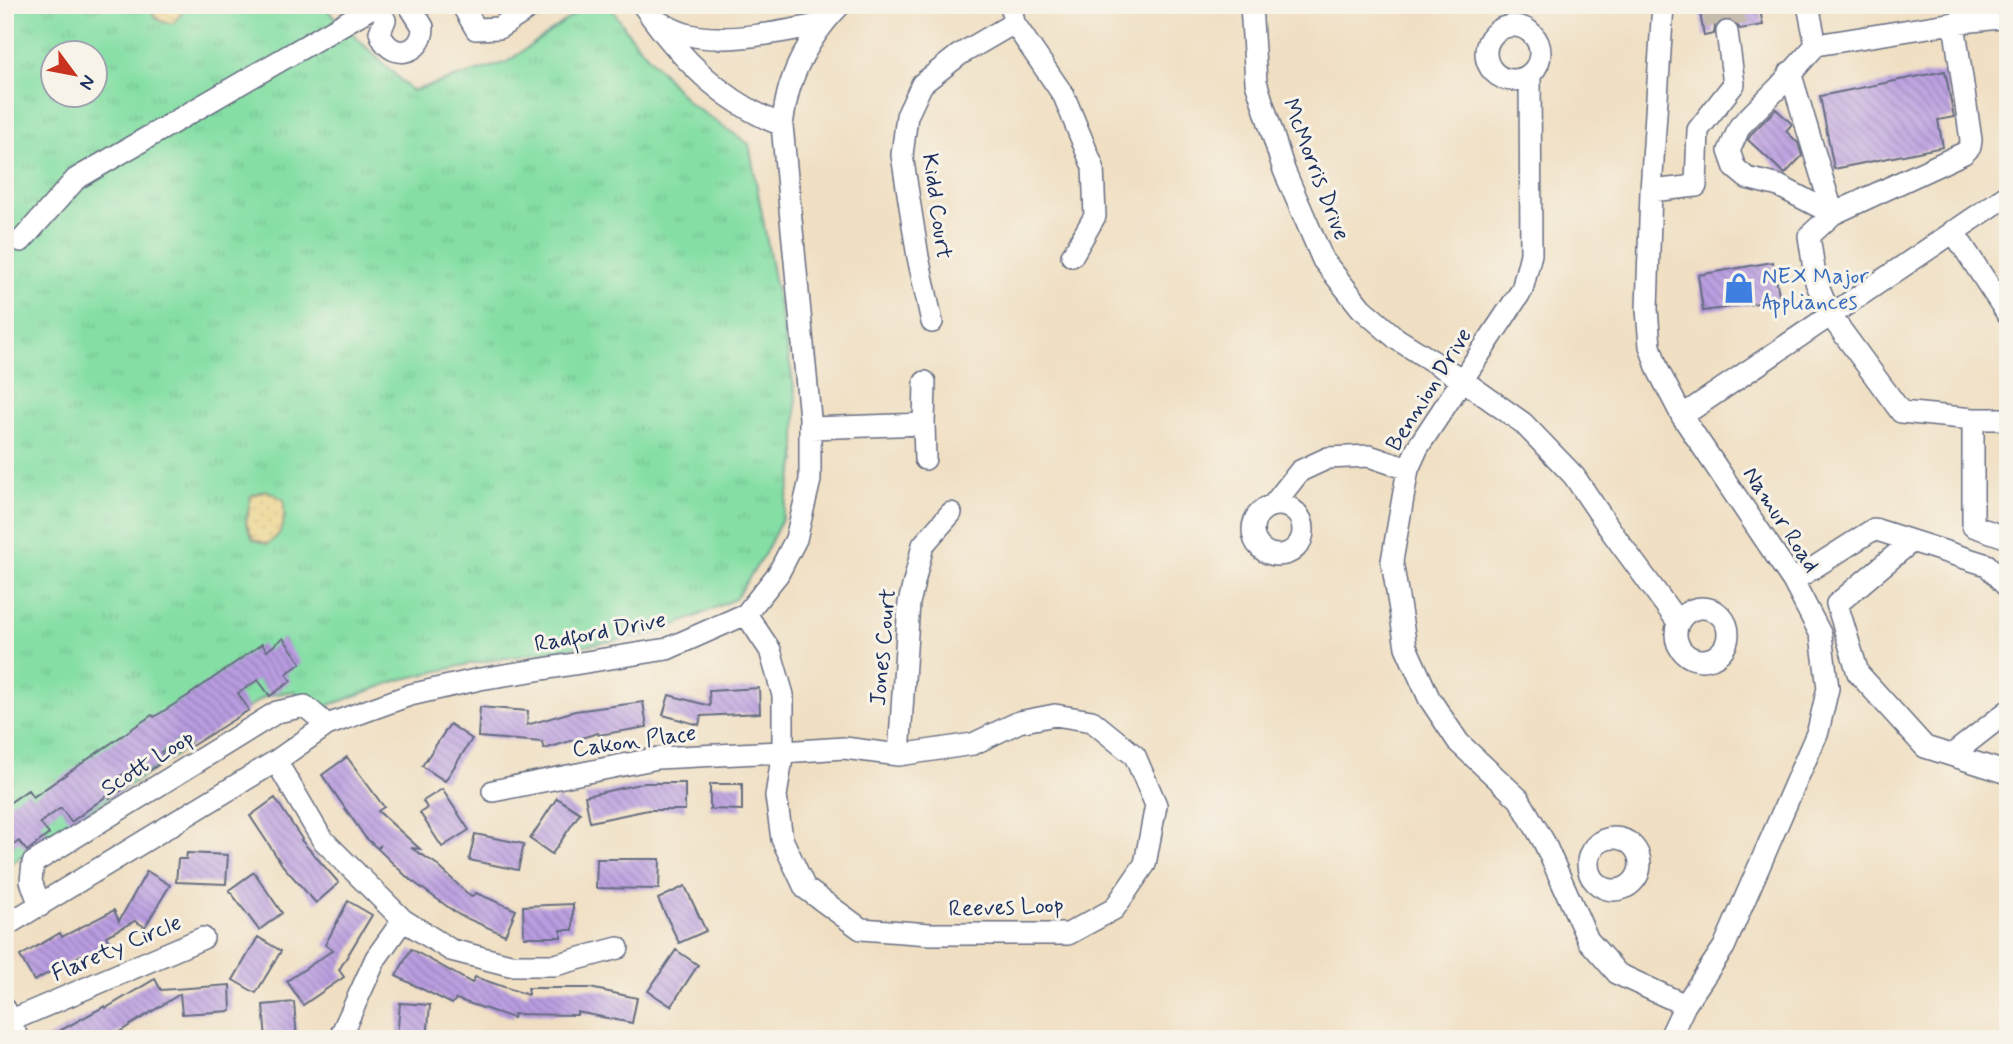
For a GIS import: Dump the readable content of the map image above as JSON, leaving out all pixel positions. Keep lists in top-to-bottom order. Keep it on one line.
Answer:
{"streets":{"street":["McMorris Drive","Kidd Court","Bennion Drive","Namur Road","Radford Drive","Jones Court","Cakon Place","Scott Loop","Reeves Loop","Flarety Circle"]},"crossings":[["McMorris Drive","Bennion Drive"],["Bennion Drive","Namur Road"],["Radford Drive","Scott Loop"],["Radford Drive","Reeves Loop"],["Jones Court","Reeves Loop"],["Cakon Place","Reeves Loop"]],"places":{"shop":["NEX Major Appliances"]},"north":"bottom right"}
